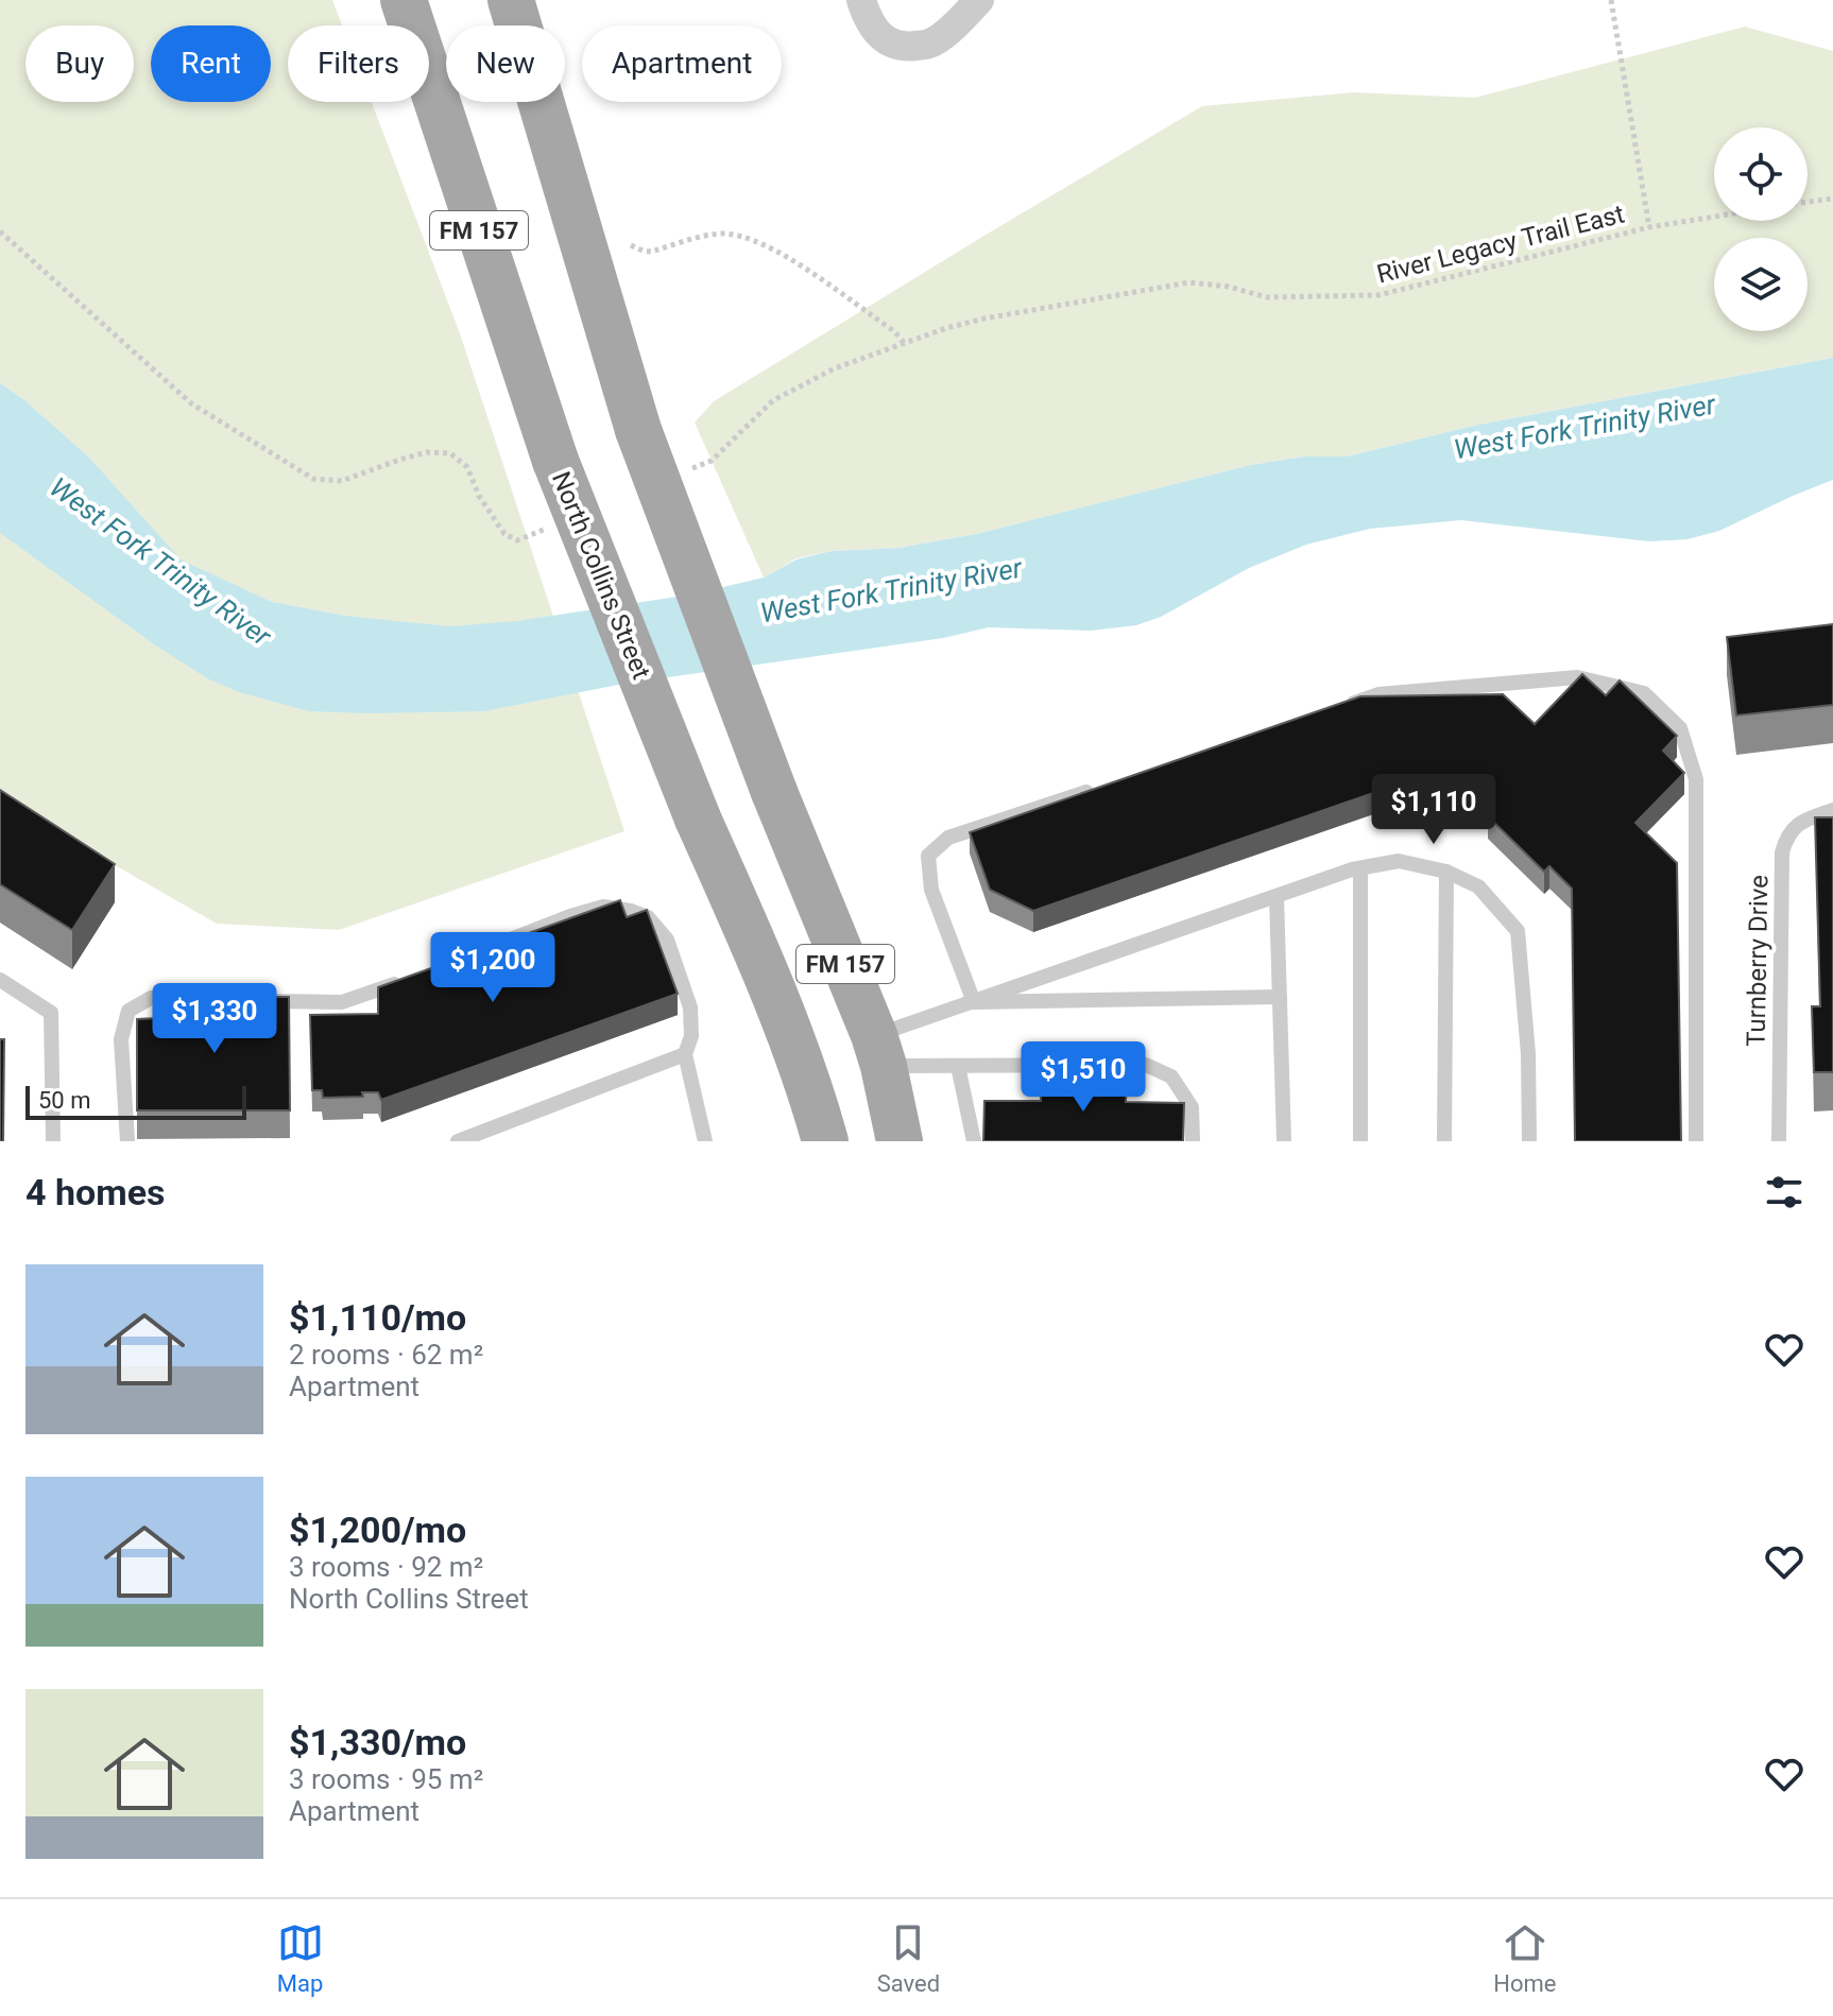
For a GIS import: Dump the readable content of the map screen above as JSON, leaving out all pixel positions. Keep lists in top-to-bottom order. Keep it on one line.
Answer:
{"streets":{"main road":["FM 157","North Collins Street"],"lane":["Turnberry Drive"],"path":["River Legacy Trail East"]},"water":["West Fork Trinity River"],"scale_bar":"50 m","page":{"chip":["Buy","Rent","Filters","New","Apartment"],"price":["$1,110","$1,200","$1,330","$1,510"],"scale":"50 m","heading":"4 homes","list":[{"name":"$1,110/mo","note":"2 rooms · 62 m² · Apartment"},{"name":"$1,200/mo","note":"3 rooms · 92 m² · North Collins Street"},{"name":"$1,330/mo","note":"3 rooms · 95 m² · Apartment"}],"tabs":["Map","Saved","Home"]}}
